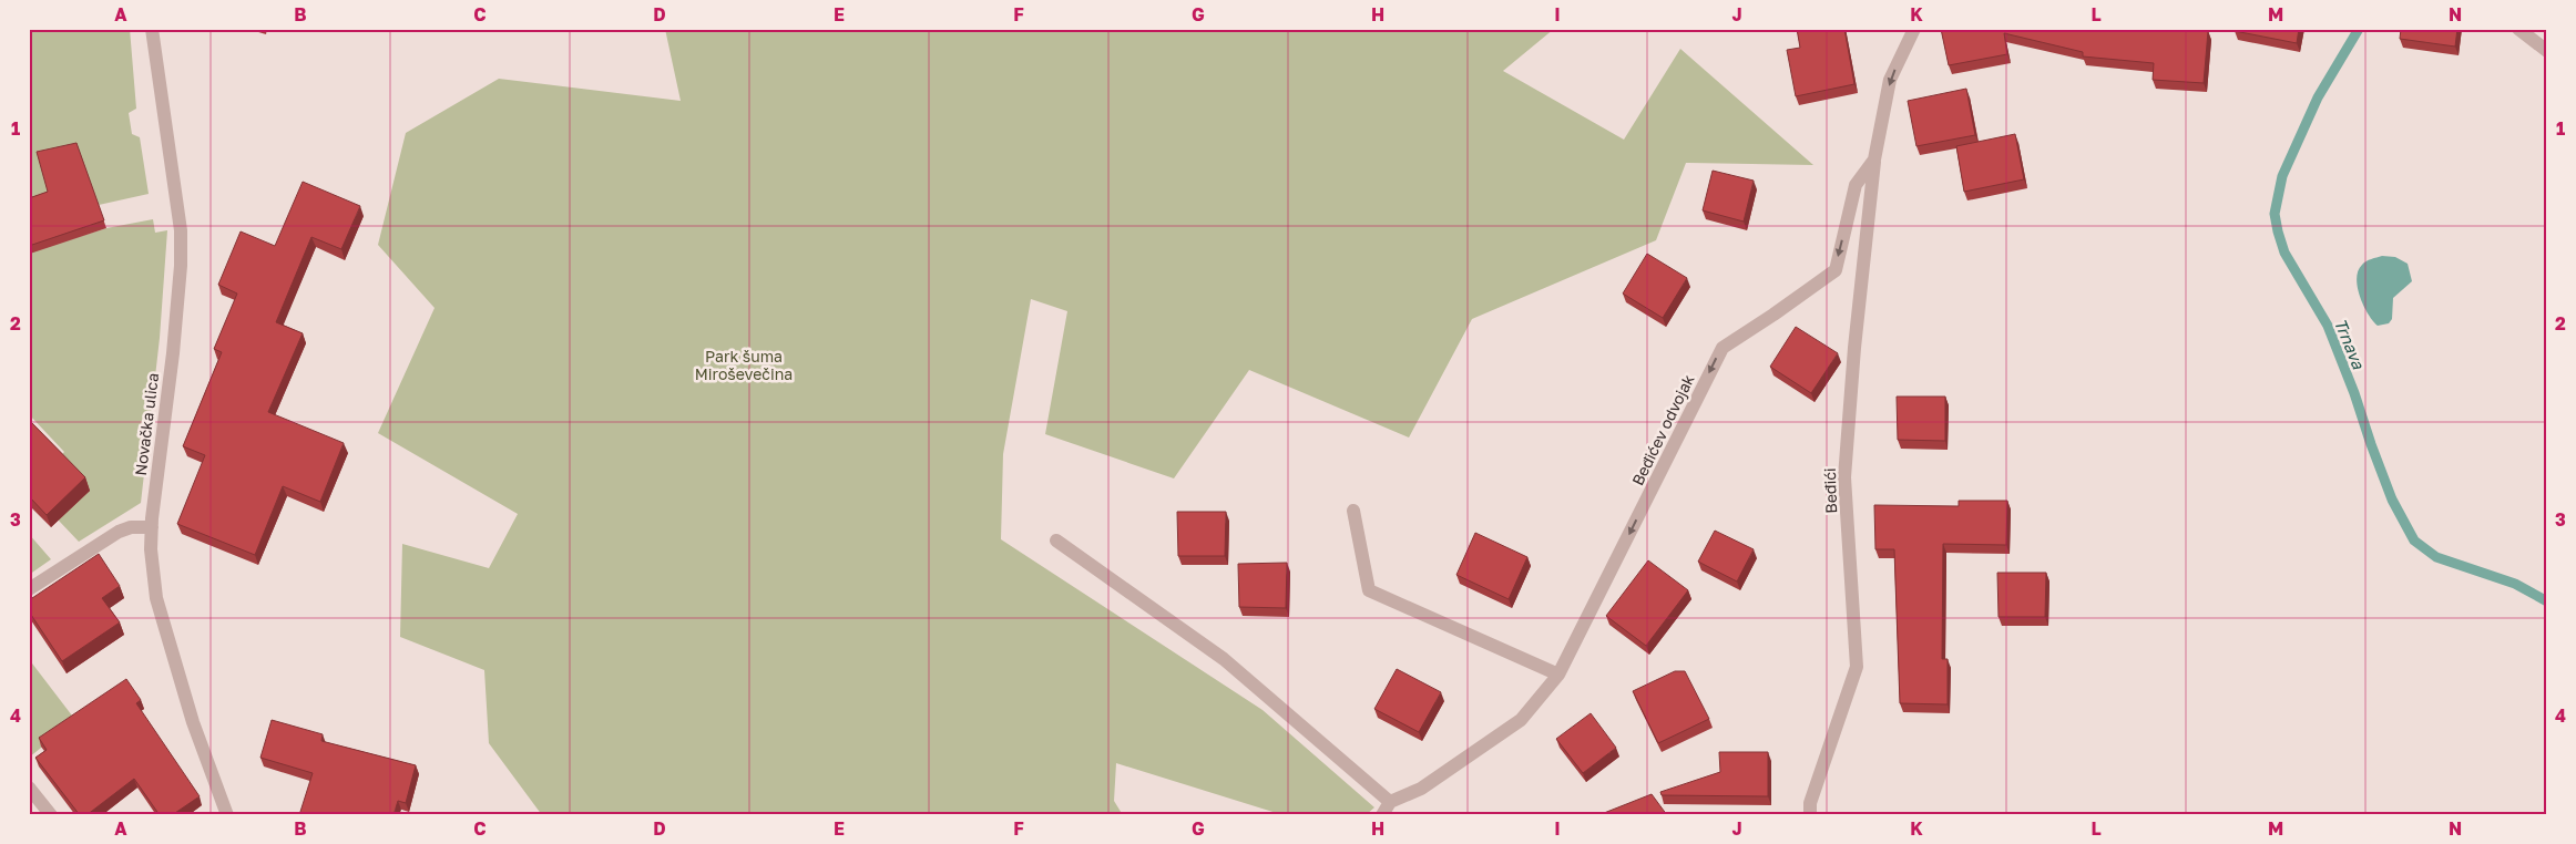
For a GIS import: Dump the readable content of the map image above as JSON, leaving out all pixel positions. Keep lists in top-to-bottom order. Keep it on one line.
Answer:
{"streets":{"street":["Novačka ulica","Beđićev odvojak","Beđići"]},"crossings":[["Beđićev odvojak","Beđići"]],"one_way":["Beđićev odvojak"],"water":["Trnava"],"parks":["Park šuma Miroševečina"],"grid":{"columns":["A","B","C","D","E","F","G","H","I","J","K","L","M","N"],"rows":["1","2","3","4"]}}
